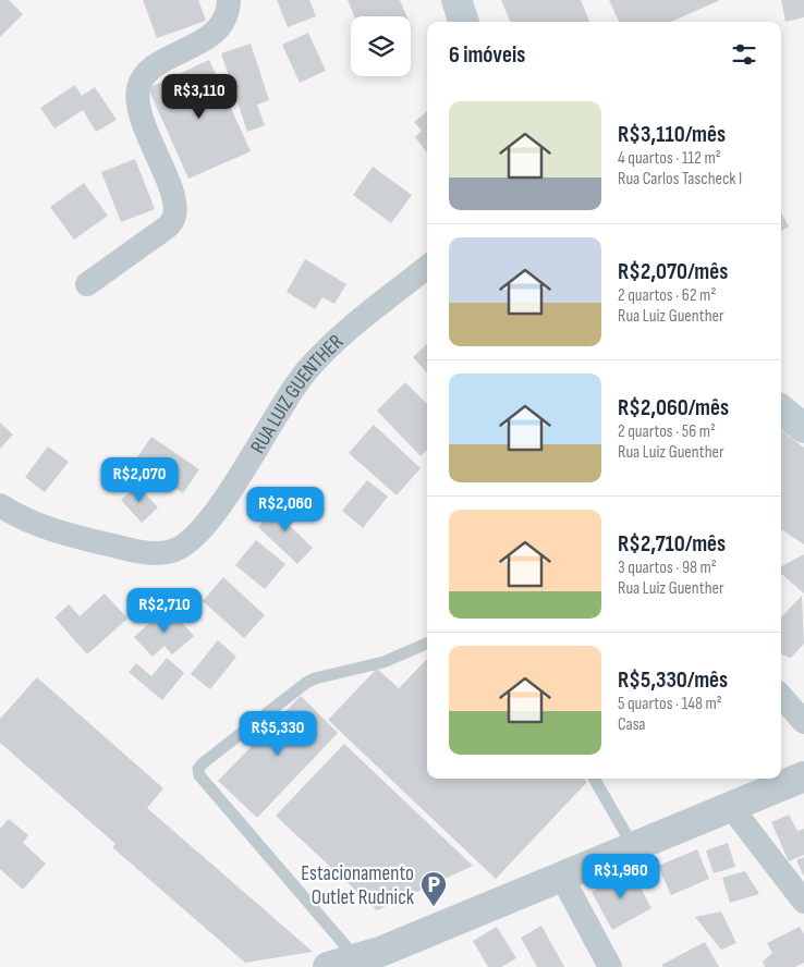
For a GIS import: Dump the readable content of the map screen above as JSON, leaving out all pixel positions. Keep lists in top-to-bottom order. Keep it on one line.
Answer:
{"streets":{"street":["RUA LUIZ GUENTHER"]},"places":{"parking":["Estacionamento Outlet Rudnick"]},"page":{"heading":"6 imóveis","price":["R$3,110","R$2,070","R$2,060","R$2,710","R$5,330","R$1,960"],"list":[{"name":"R$3,110/mês","note":"4 quartos · 112 m² · Rua Carlos Tascheck I"},{"name":"R$2,070/mês","note":"2 quartos · 62 m² · Rua Luiz Guenther"},{"name":"R$2,060/mês","note":"2 quartos · 56 m² · Rua Luiz Guenther"},{"name":"R$2,710/mês","note":"3 quartos · 98 m² · Rua Luiz Guenther"},{"name":"R$5,330/mês","note":"5 quartos · 148 m² · Casa"}]}}
